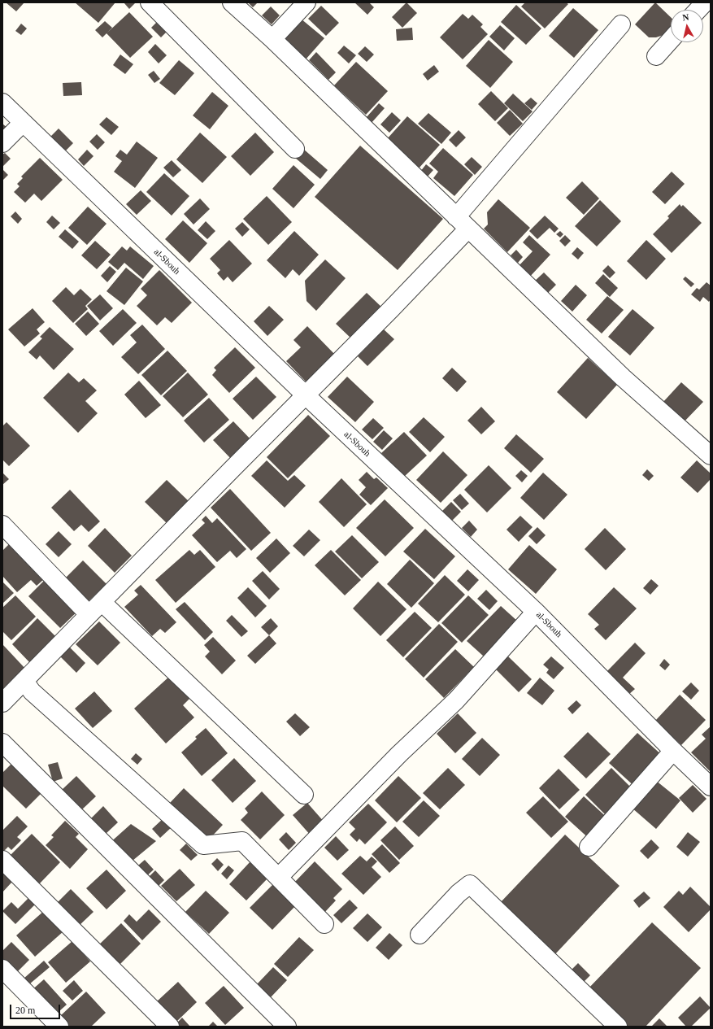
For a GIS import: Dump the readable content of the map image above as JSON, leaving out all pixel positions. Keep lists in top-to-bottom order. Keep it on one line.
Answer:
{"streets":{"street":["al-Sbouh"]},"scale_bar":"20 m","north":"top"}
